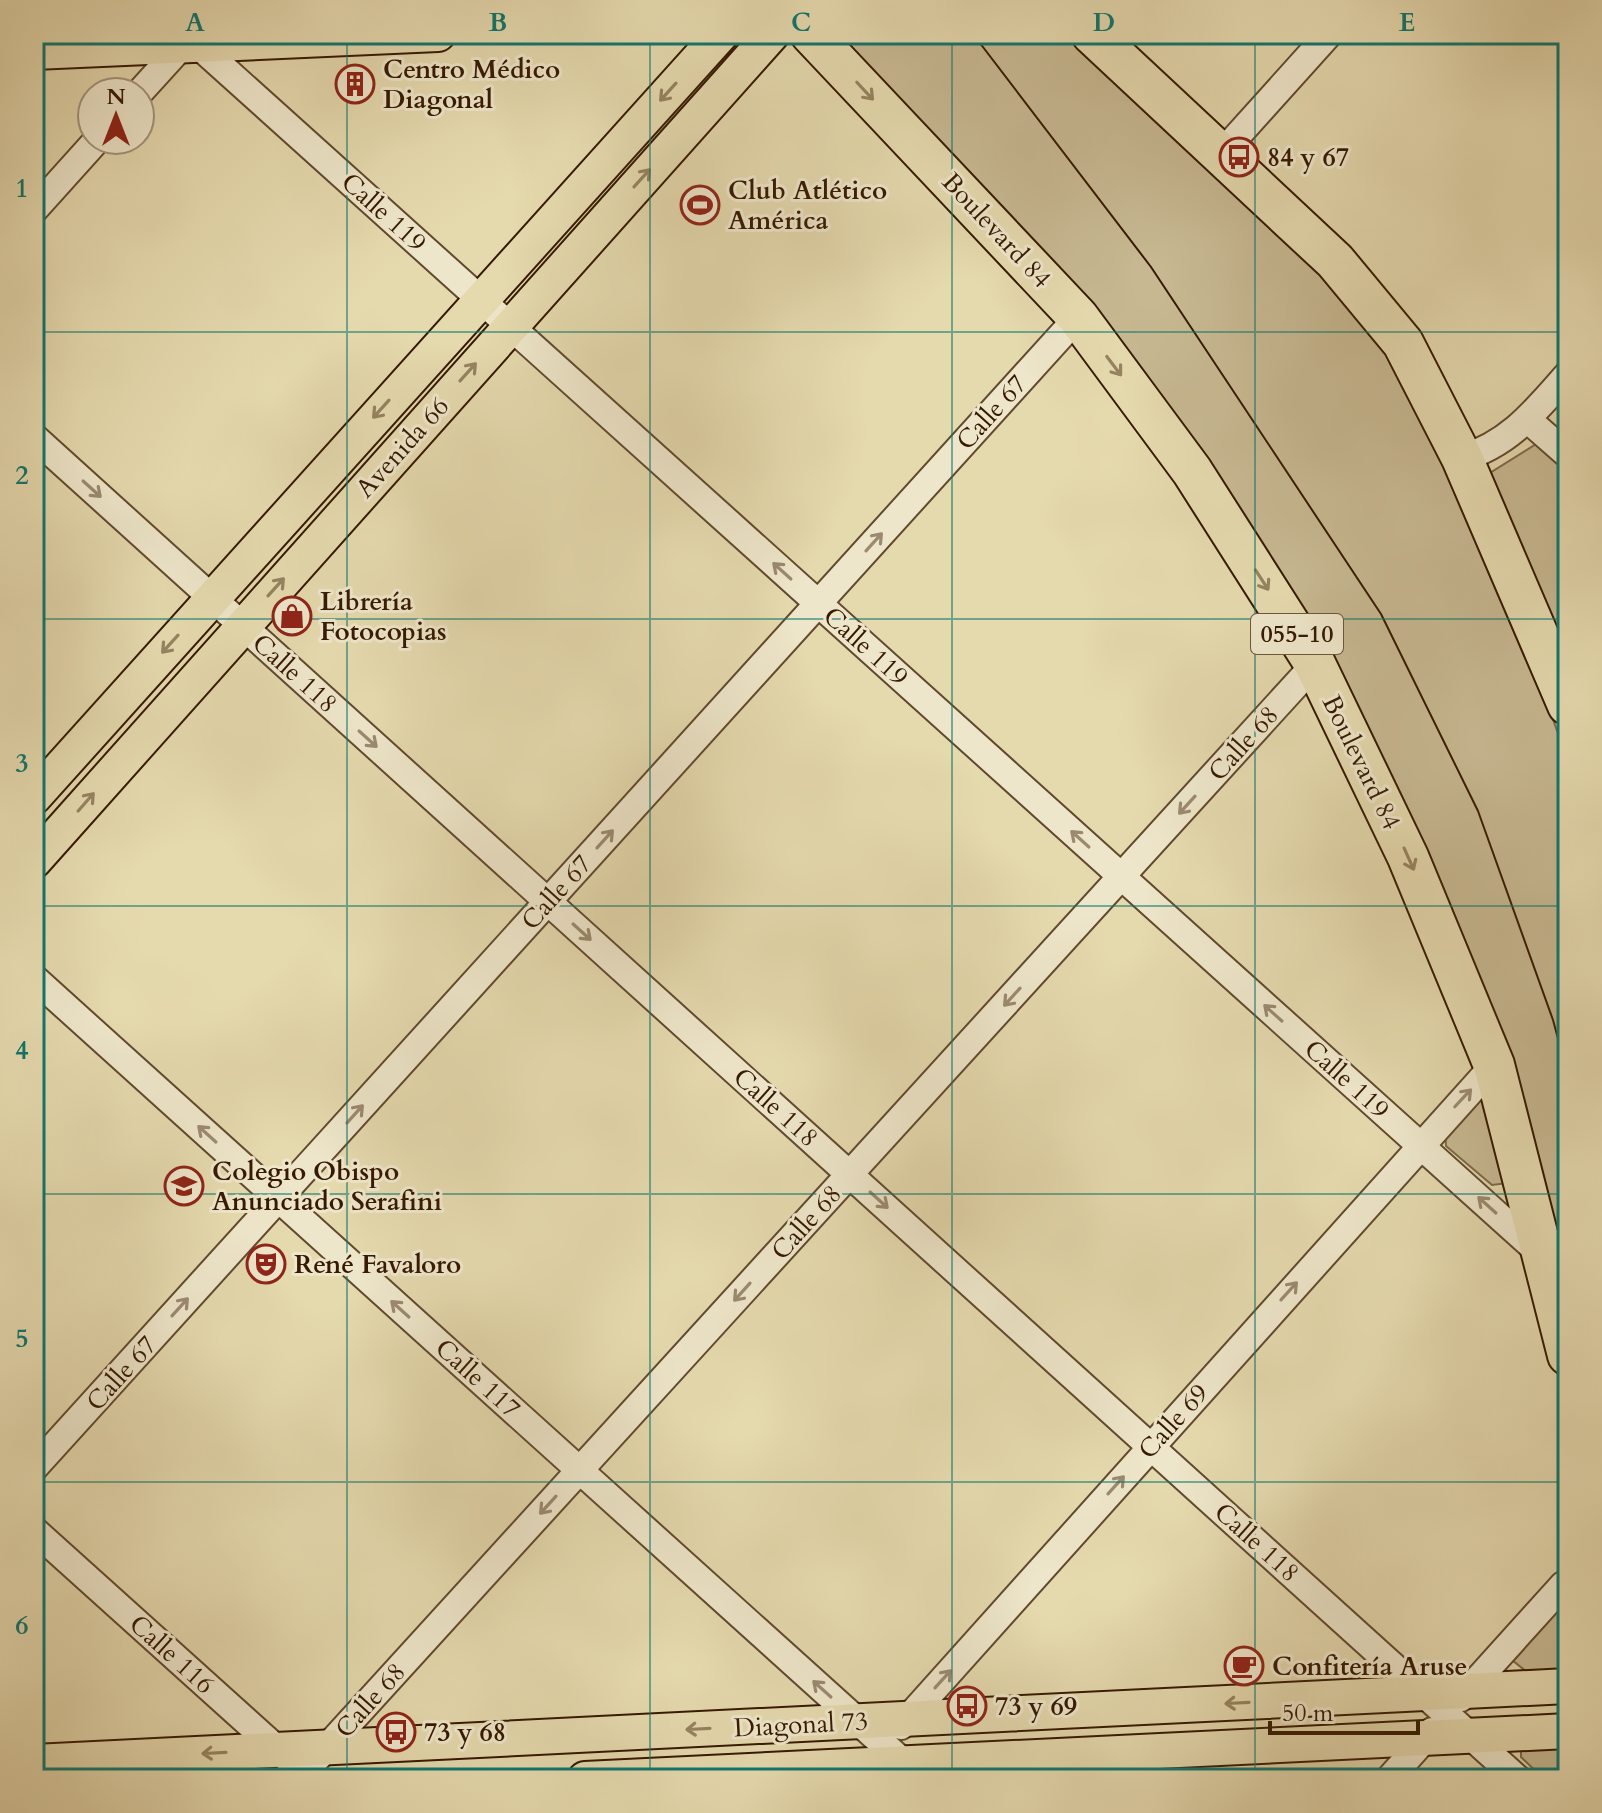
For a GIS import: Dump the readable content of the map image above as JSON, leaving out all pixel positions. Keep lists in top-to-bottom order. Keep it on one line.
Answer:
{"streets":{"highway":["Boulevard 84","055-10"],"main road":["Avenida 66","Diagonal 73"],"street":["Calle 119","Calle 67","Calle 118","Calle 68","Calle 117","Calle 69","Calle 116"]},"crossings":[["Calle 119","Boulevard 84"],["Calle 119","Calle 67"],["Calle 119","Avenida 66"],["Calle 119","Calle 68"],["Calle 119","Calle 69"],["Boulevard 84","Calle 67"],["Boulevard 84","Calle 68"],["Boulevard 84","Calle 69"],["Calle 67","Calle 118"],["Calle 67","Calle 117"],["Avenida 66","Calle 118"],["Calle 118","Calle 68"],["Calle 118","Calle 69"],["Calle 118","Diagonal 73"],["Calle 68","Calle 117"],["Calle 68","Diagonal 73"],["Calle 117","Calle 69"],["Calle 117","Diagonal 73"],["Calle 69","Diagonal 73"],["Calle 116","Diagonal 73"]],"one_way":["Calle 119","Calle 67","Calle 118","Calle 68","Calle 117","Calle 69"],"places":{"building":["Centro Médico Diagonal"],"bus stop":["84 y 67","73 y 69","73 y 68"],"sports":["Club Atlético América"],"shop":["Librería Fotocopias"],"school or university":["Colegio Obispo Anunciado Serafini"],"theatre":["René Favaloro"],"cafe":["Confitería Aruse"]},"scale_bar":"50 m","north":"top","grid":{"columns":["A","B","C","D","E"],"rows":["1","2","3","4","5","6"]}}
